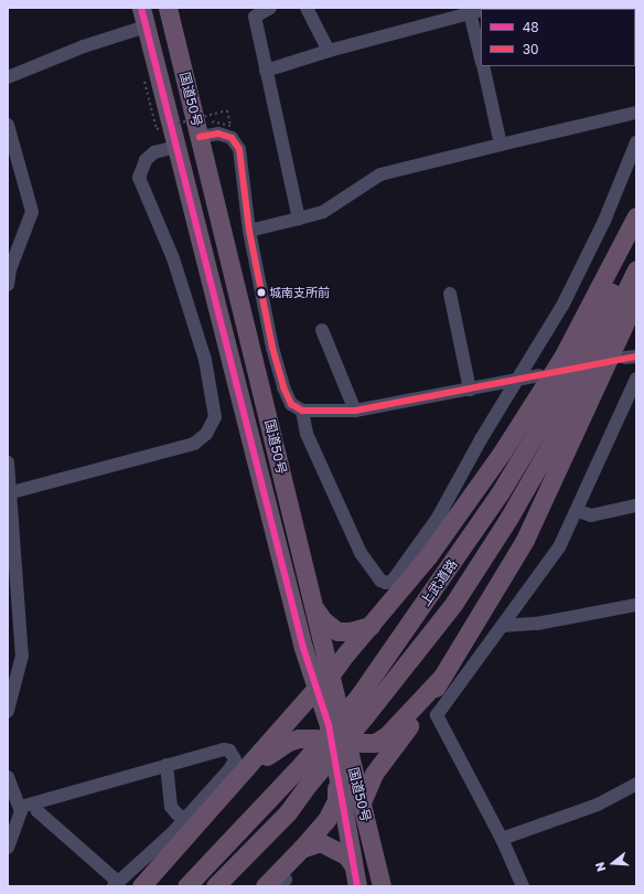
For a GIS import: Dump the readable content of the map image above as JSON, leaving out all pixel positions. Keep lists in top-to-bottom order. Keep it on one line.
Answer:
{"streets":{"highway":["国道50号","上武道路"]},"places":["城南支所前"],"lines":["transit line 48","transit line 30"],"legend":["48","30"],"north":"left"}
